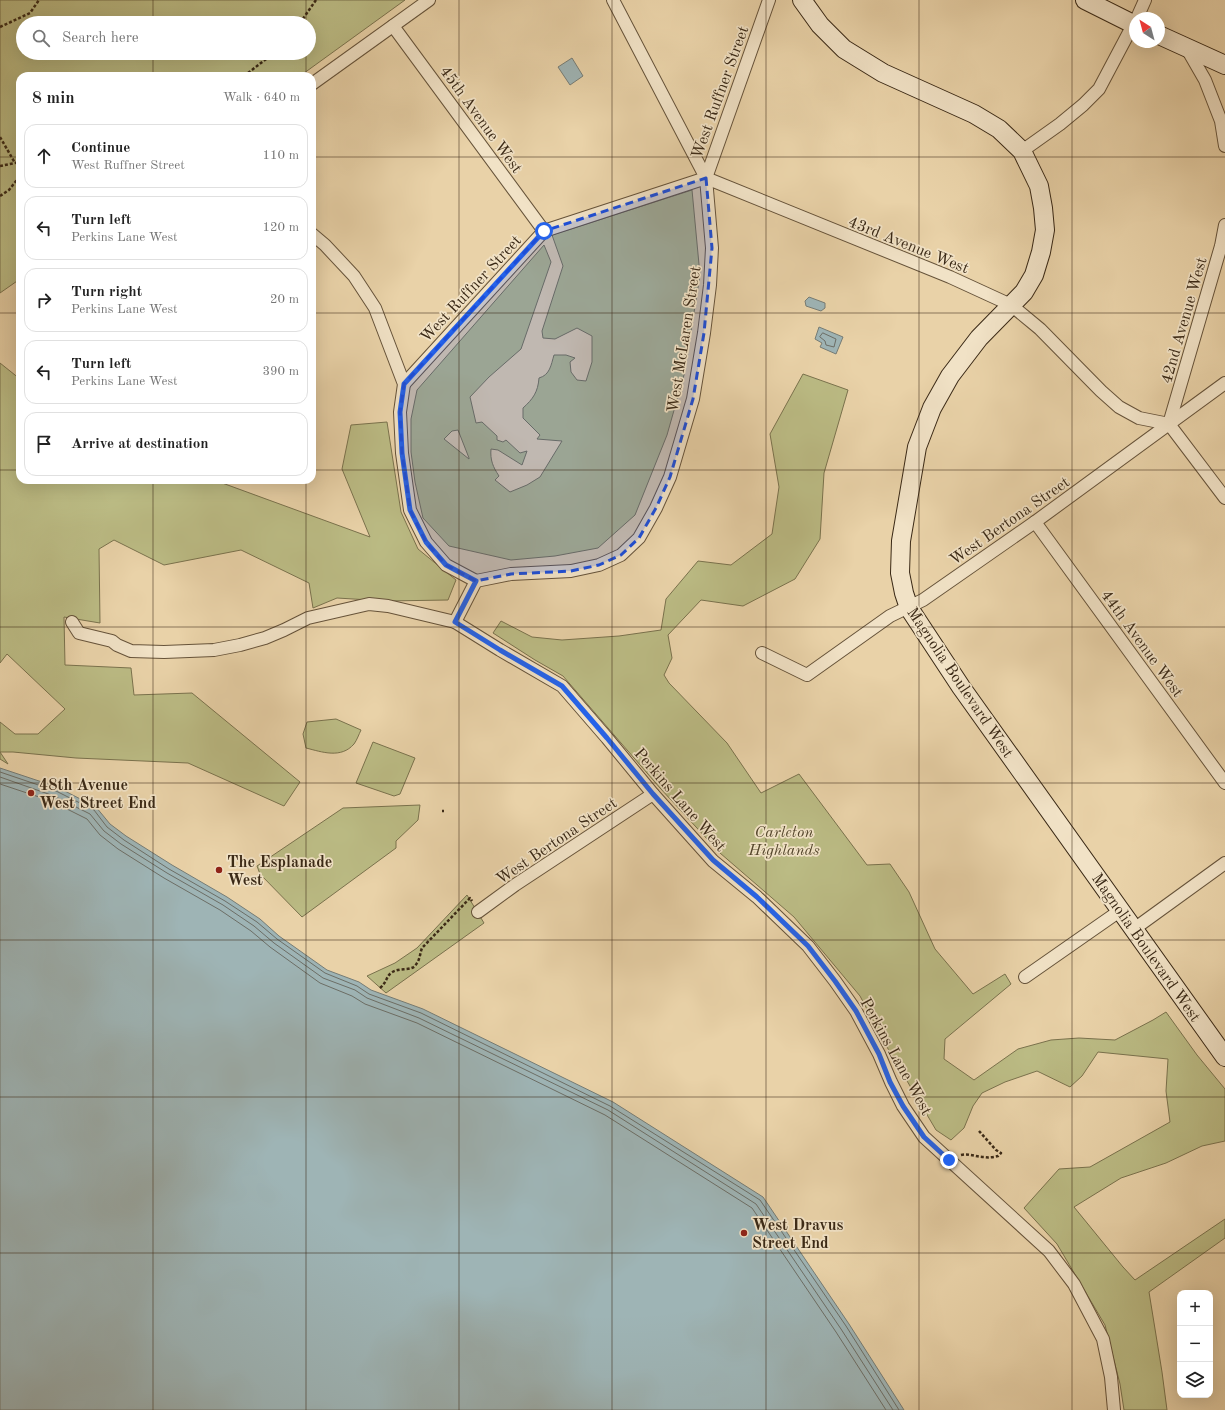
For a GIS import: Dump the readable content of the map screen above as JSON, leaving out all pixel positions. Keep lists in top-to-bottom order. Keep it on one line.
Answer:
{"streets":{"street":["West Ruffner Street","45th Avenue West","43rd Avenue West","42nd Avenue West","West McLaren Street","West Bertona Street","44th Avenue West","Magnolia Boulevard West","Perkins Lane West"]},"crossings":[["West Ruffner Street","45th Avenue West"],["West Ruffner Street","43rd Avenue West"],["West Ruffner Street","West McLaren Street"],["43rd Avenue West","42nd Avenue West"],["43rd Avenue West","West McLaren Street"],["43rd Avenue West","West Bertona Street"],["43rd Avenue West","Magnolia Boulevard West"],["42nd Avenue West","West Bertona Street"],["West Bertona Street","44th Avenue West"],["West Bertona Street","Magnolia Boulevard West"],["West Bertona Street","Perkins Lane West"]],"parks":["Carleton Highlands"],"places":["48th Avenue West Street End","The Esplanade West","West Dravus Street End"],"north":"top left","page":{"search":"Search here","heading":["8 min","Walk · 640 m"],"list":[["Continue","West Ruffner Street","110 m"],["Turn left","Perkins Lane West","120 m"],["Turn right","Perkins Lane West","20 m"],["Turn left","Perkins Lane West","390 m"],"Arrive at destination"],"map_buttons":["+","−"]}}
